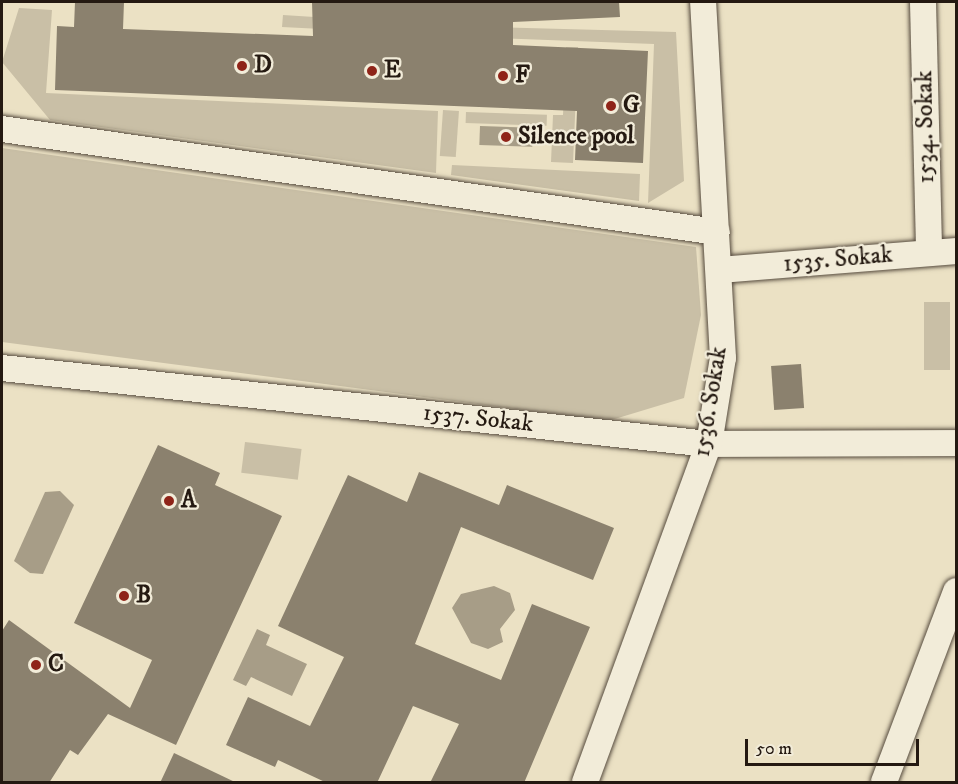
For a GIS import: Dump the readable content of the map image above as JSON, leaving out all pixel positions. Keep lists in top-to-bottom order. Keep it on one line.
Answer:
{"streets":{"street":["1534. Sokak","1535. Sokak","1536. Sokak","1537. Sokak"]},"crossings":[["1534. Sokak","1535. Sokak"],["1535. Sokak","1536. Sokak"],["1536. Sokak","1537. Sokak"]],"places":["D","E","F","G","Silence pool","A","B","C"],"scale_bar":"50 m"}
